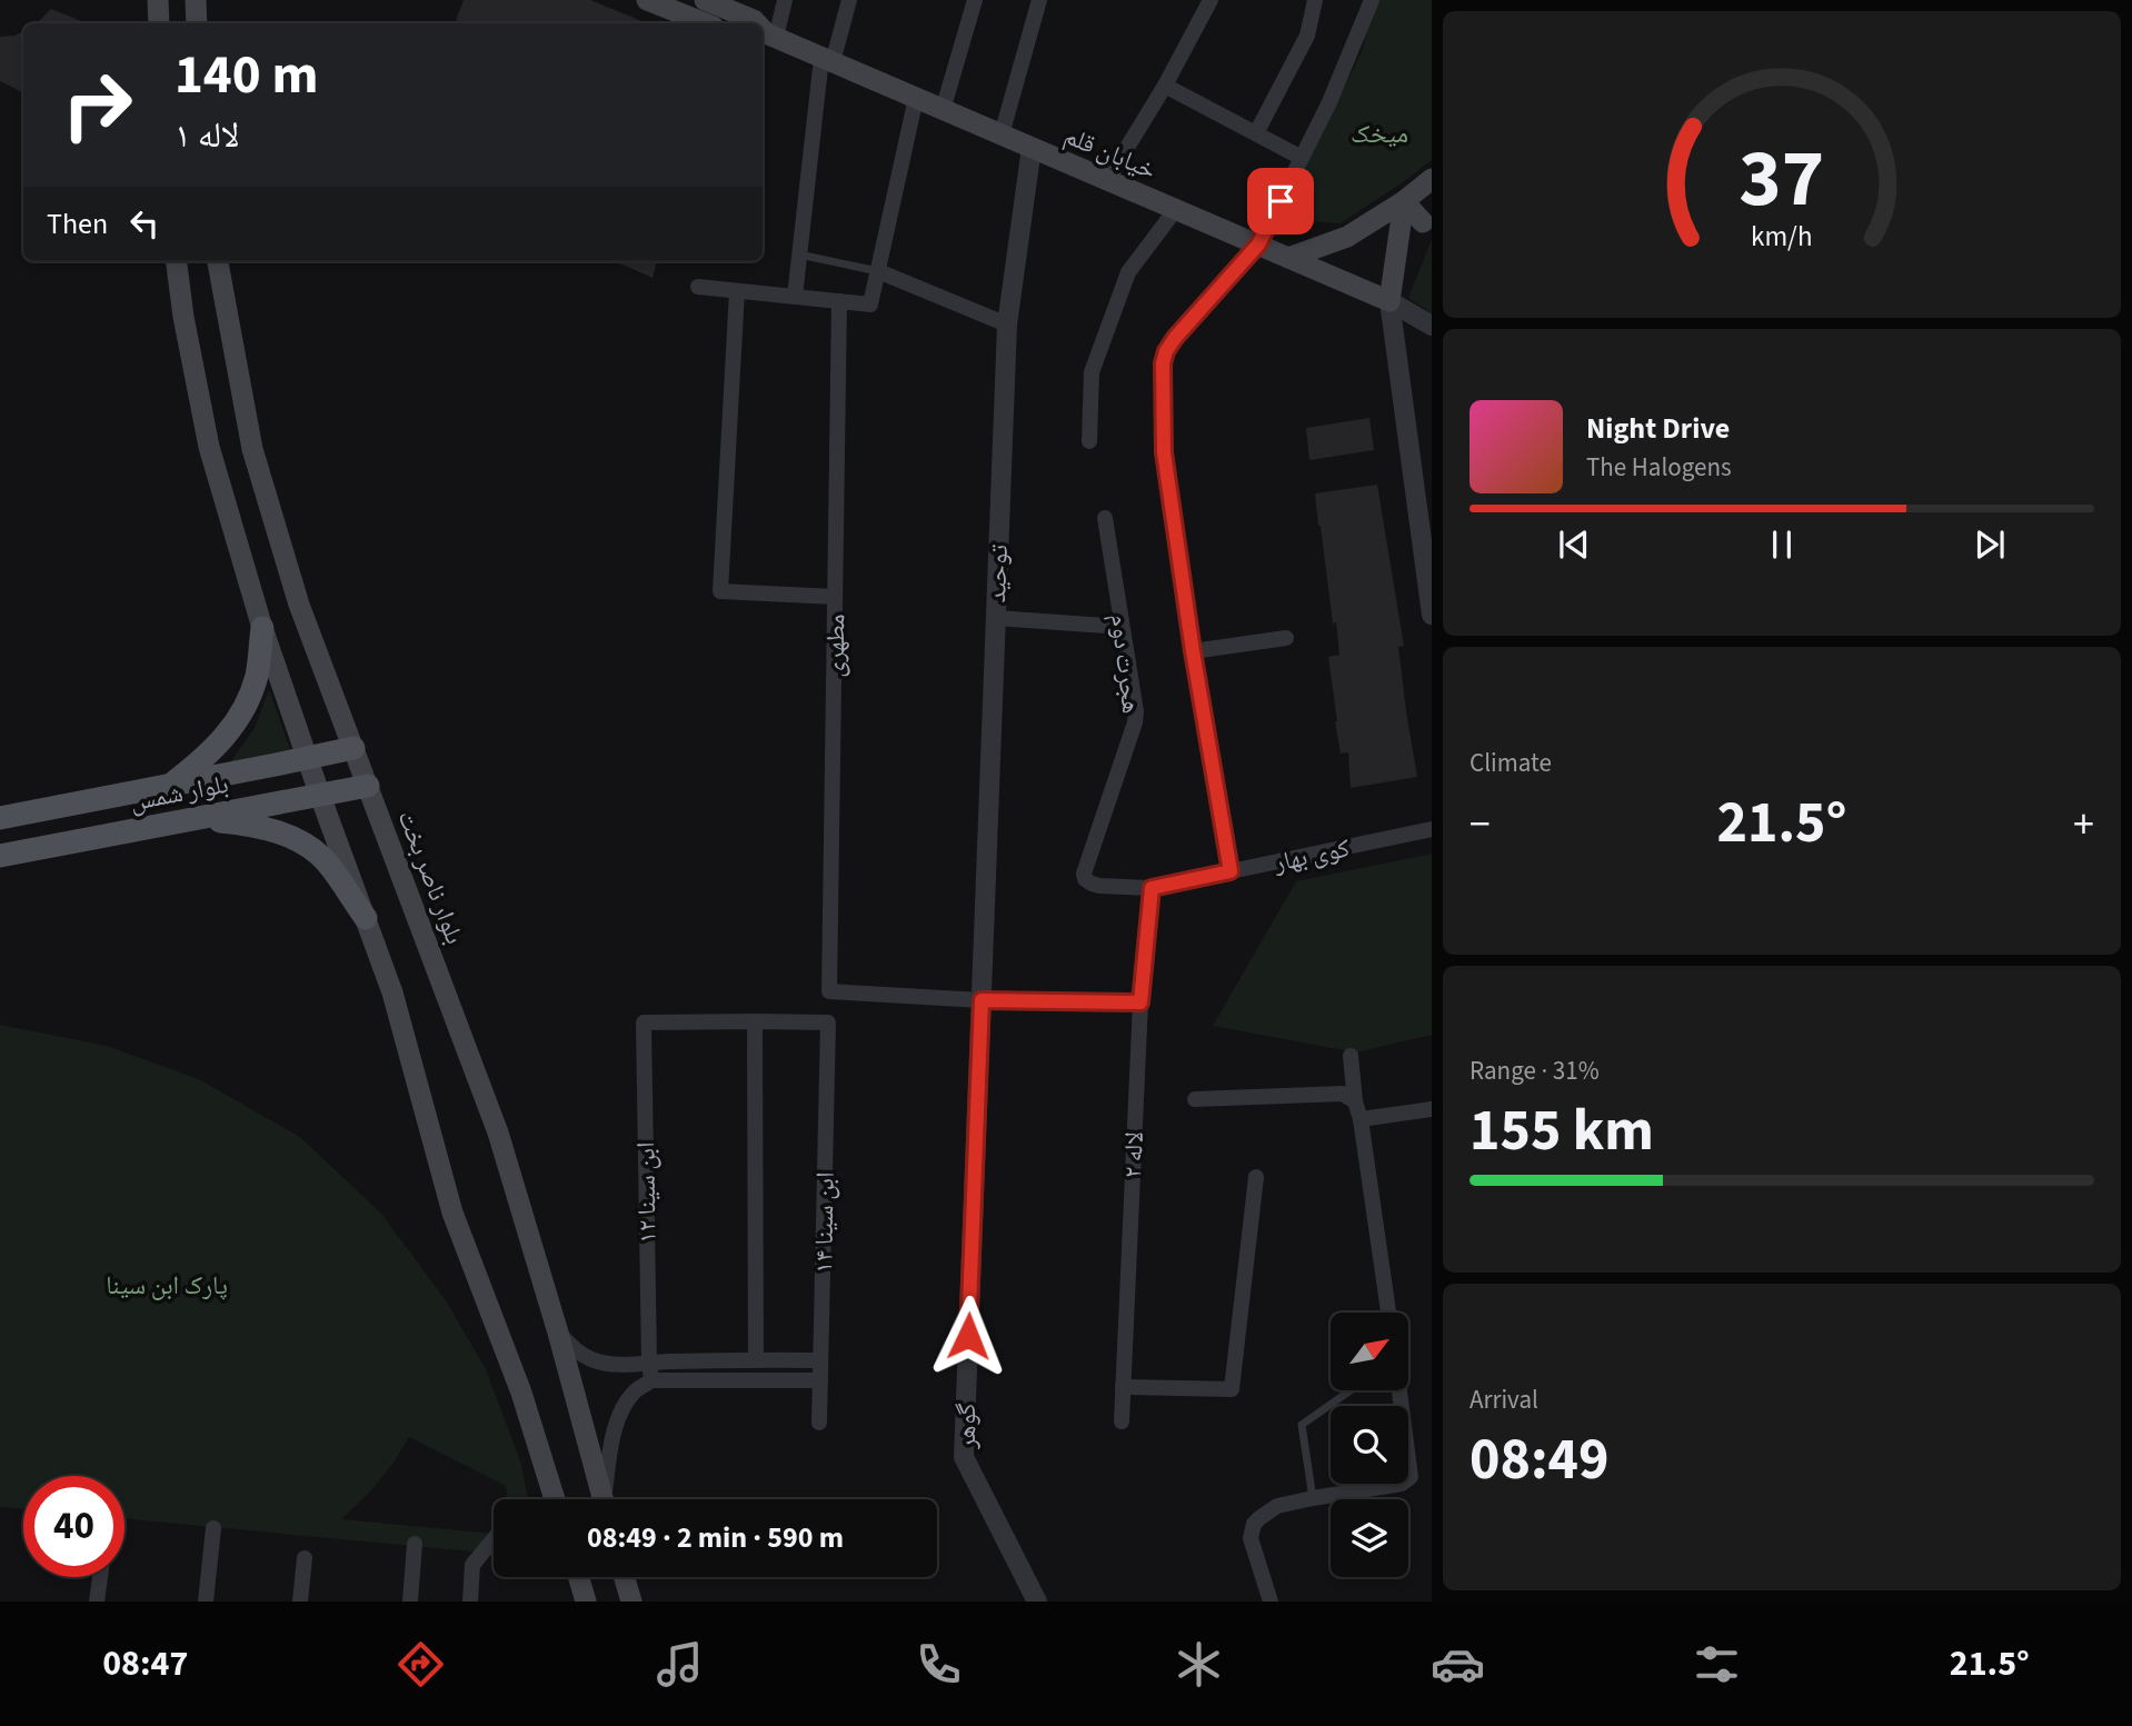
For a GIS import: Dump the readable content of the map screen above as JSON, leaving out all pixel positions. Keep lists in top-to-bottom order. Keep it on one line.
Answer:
{"streets":{"main road":["خیابان قلم","بلوار شمس","بلوار ناصر بخت"],"street":["توحید","مطهری","هجرت دوم","کوی بهار","لاله ۲","ابن سینا ۱۲","ابن سینا ۱۴","گوهر"]},"crossings":[["خیابان قلم","توحید"],["توحید","مطهری"],["توحید","گوهر"],["مطهری","گوهر"],["هجرت دوم","کوی بهار"],["بلوار شمس","بلوار ناصر بخت"],["کوی بهار","لاله ۲"],["ابن سینا ۱۲","ابن سینا ۱۴"]],"parks":["میخک","پارک ابن سینا"],"north":"top right","page":{"turn":["140 m","لاله ۱"],"then":"Then","song":["Night Drive","The Halogens"],"tile":["Climate",["Range · 31%","155 km"],["Arrival","08:49"]],"heat":["−","21.5°","+"],"limit":"40","trip":"08:49 · 2 min · 590 m","tabs":["08:47","21.5°"],"gauge":["37","km/h"]}}
